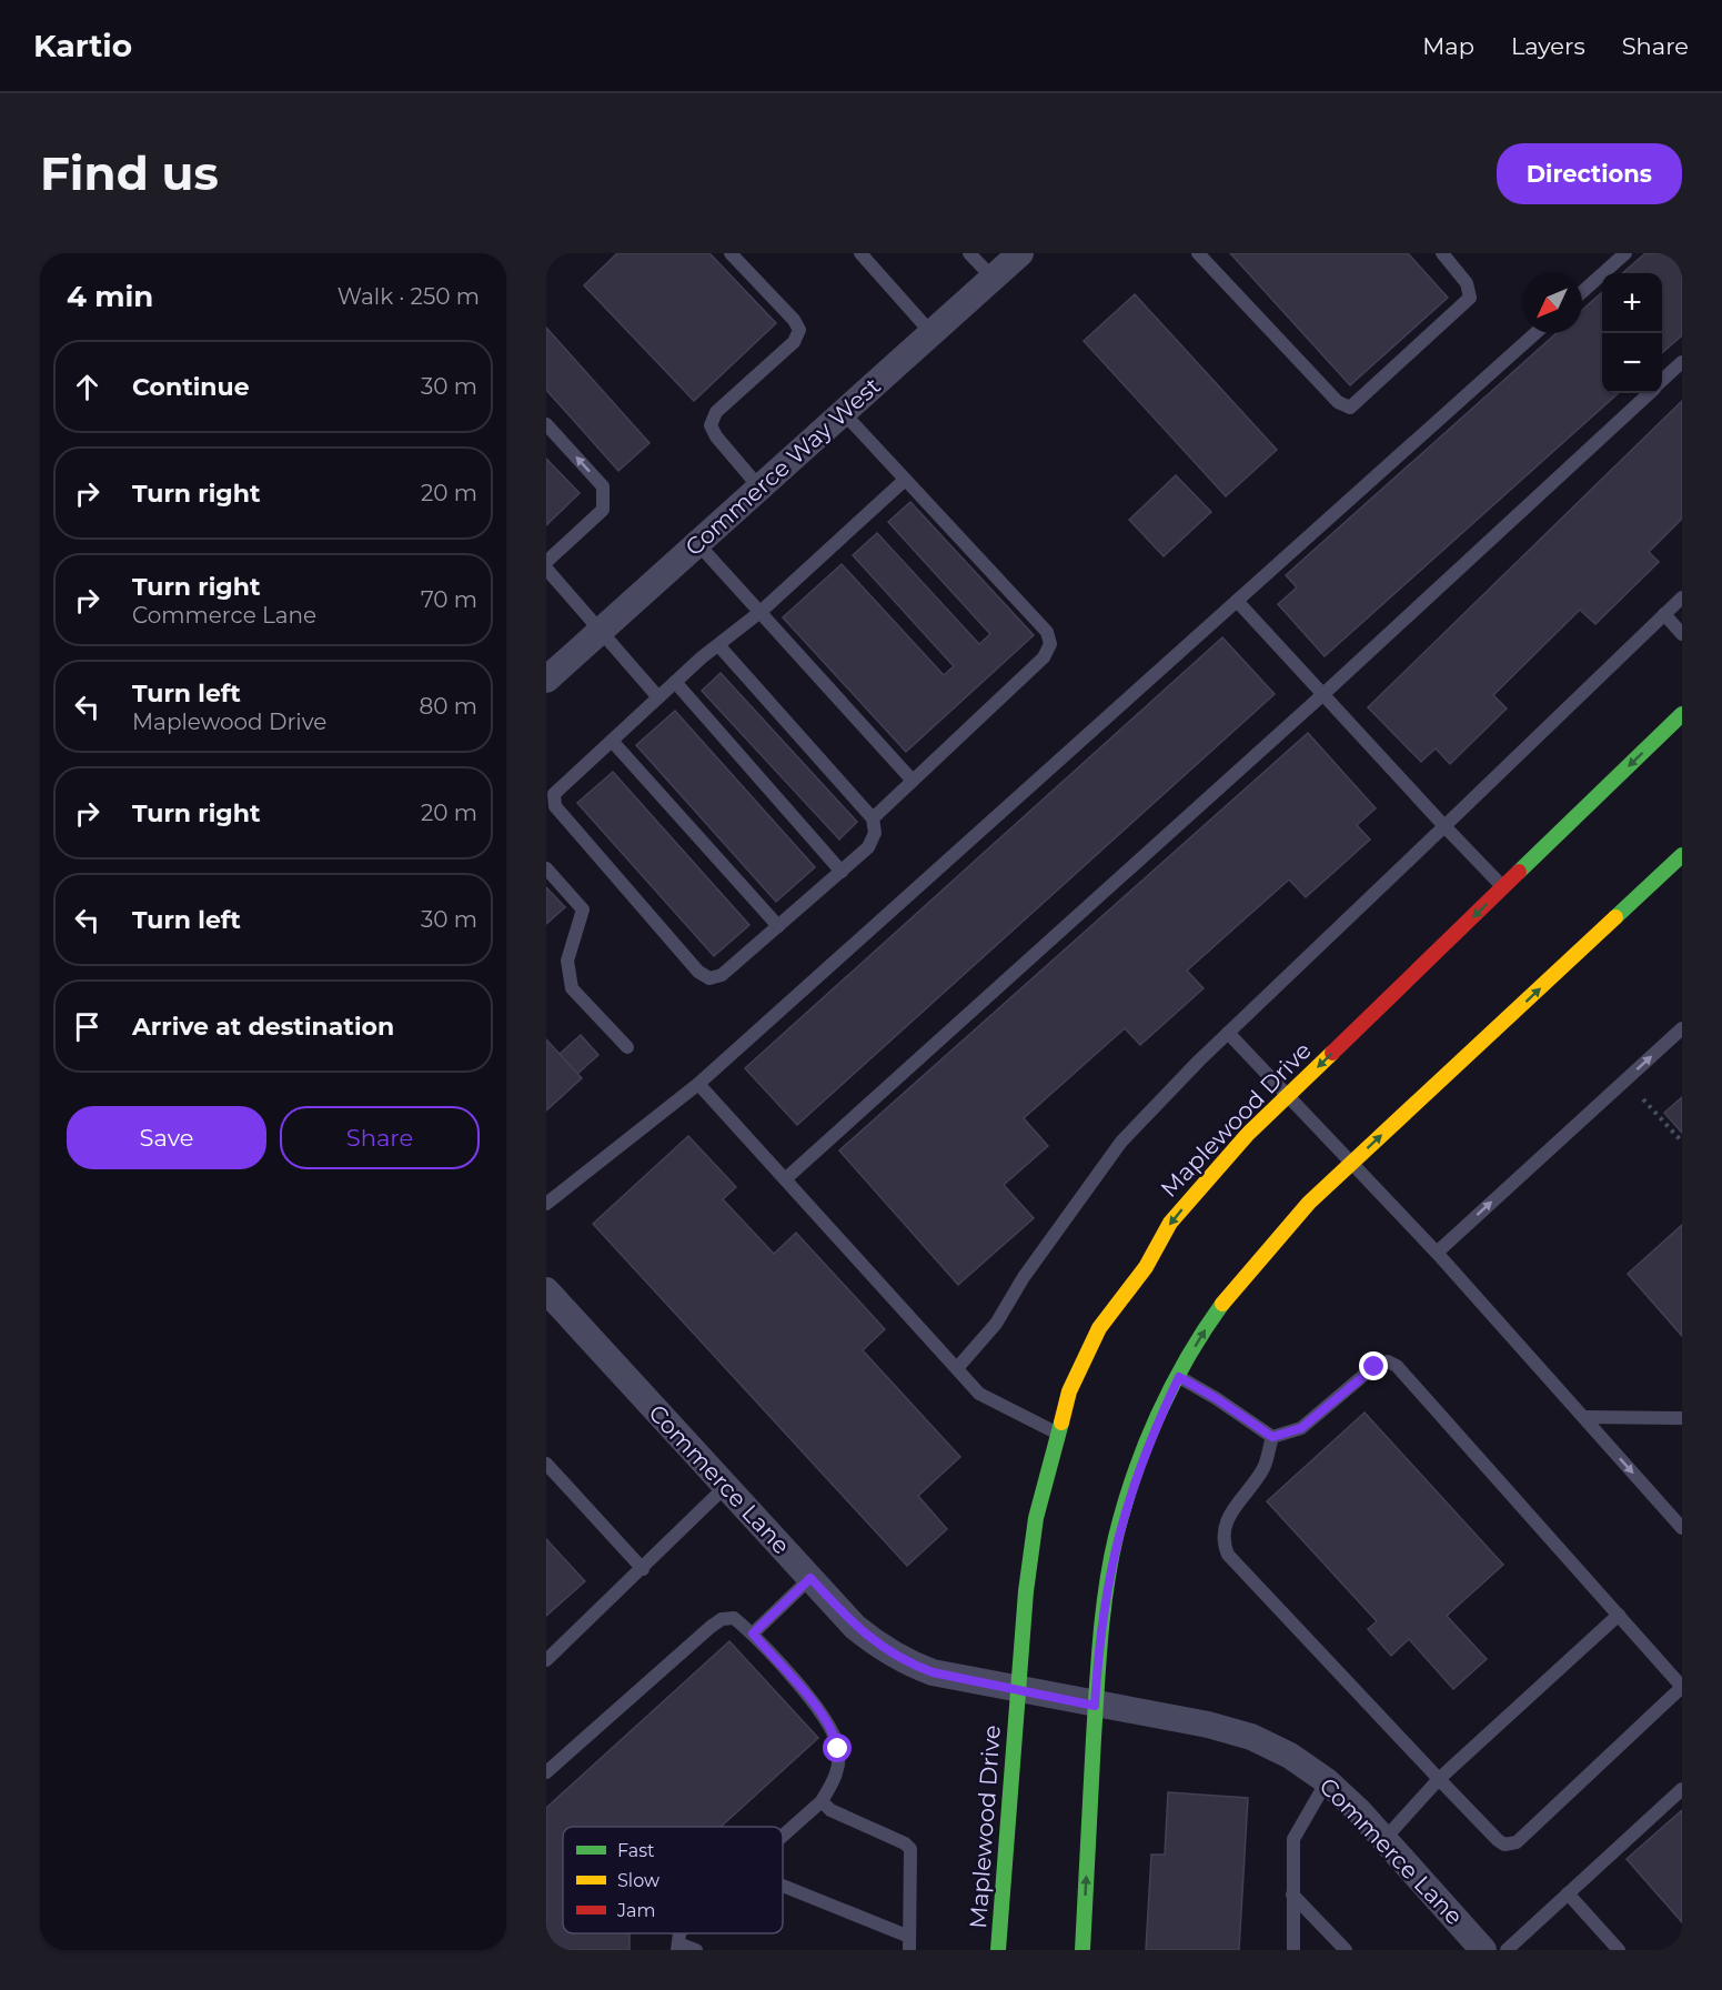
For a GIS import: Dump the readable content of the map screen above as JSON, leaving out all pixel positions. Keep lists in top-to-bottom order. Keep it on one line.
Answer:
{"streets":{"street":["Commerce Way West","Maplewood Drive","Commerce Lane"]},"crossings":[["Maplewood Drive","Commerce Lane"]],"legend":["Fast","Slow","Jam"],"north":"bottom left","page":{"header":"Kartio","nav":["Map","Layers","Share"],"buttons":["Directions",["Save","Share"]],"title":"Find us","heading":["4 min","Walk · 250 m"],"map_buttons":["+","−"],"list":[["Continue","30 m"],["Turn right","20 m"],["Turn right","Commerce Lane","70 m"],["Turn left","Maplewood Drive","80 m"],["Turn right","20 m"],["Turn left","30 m"],"Arrive at destination"]}}
